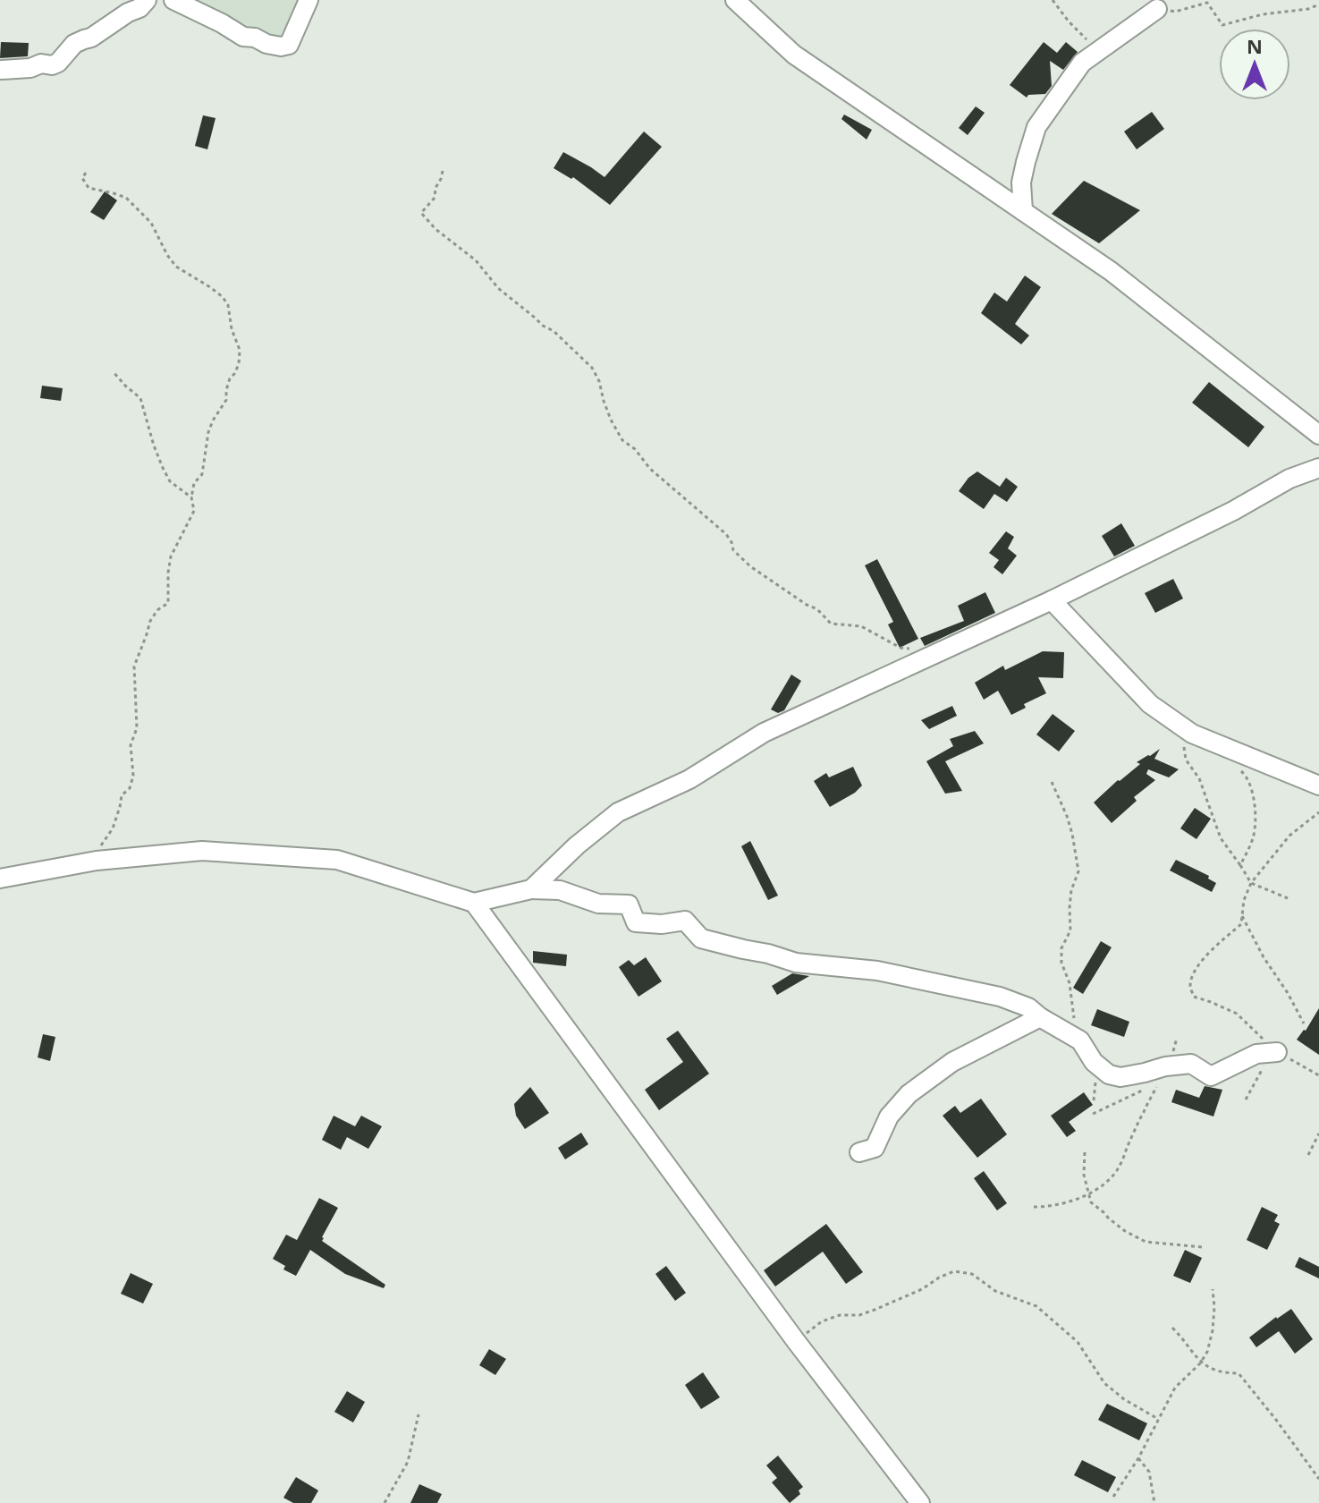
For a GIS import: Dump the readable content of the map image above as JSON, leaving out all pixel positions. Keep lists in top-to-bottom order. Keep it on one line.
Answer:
{"north":"top"}
